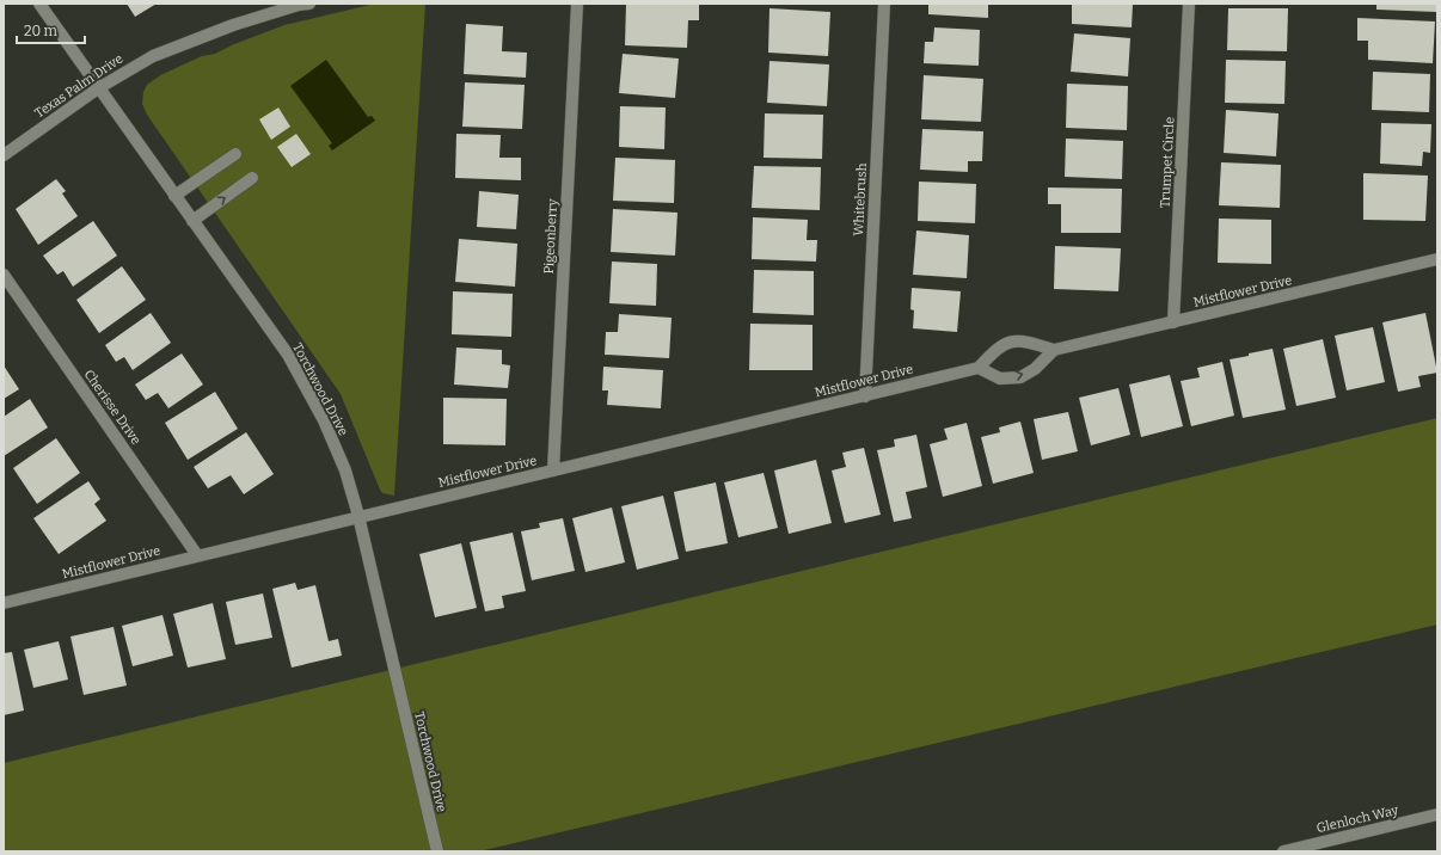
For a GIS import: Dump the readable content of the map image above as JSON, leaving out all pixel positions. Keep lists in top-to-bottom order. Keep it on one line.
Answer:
{"streets":{"street":["Texas Palm Drive","Trumpet Circle","Whitebrush","Pigeonberry","Mistflower Drive","Torchwood Drive","Cherisse Drive","Glenloch Way"]},"crossings":[["Texas Palm Drive","Torchwood Drive"],["Trumpet Circle","Mistflower Drive"],["Whitebrush","Mistflower Drive"],["Pigeonberry","Mistflower Drive"],["Mistflower Drive","Torchwood Drive"],["Mistflower Drive","Cherisse Drive"]],"scale_bar":"20 m"}
